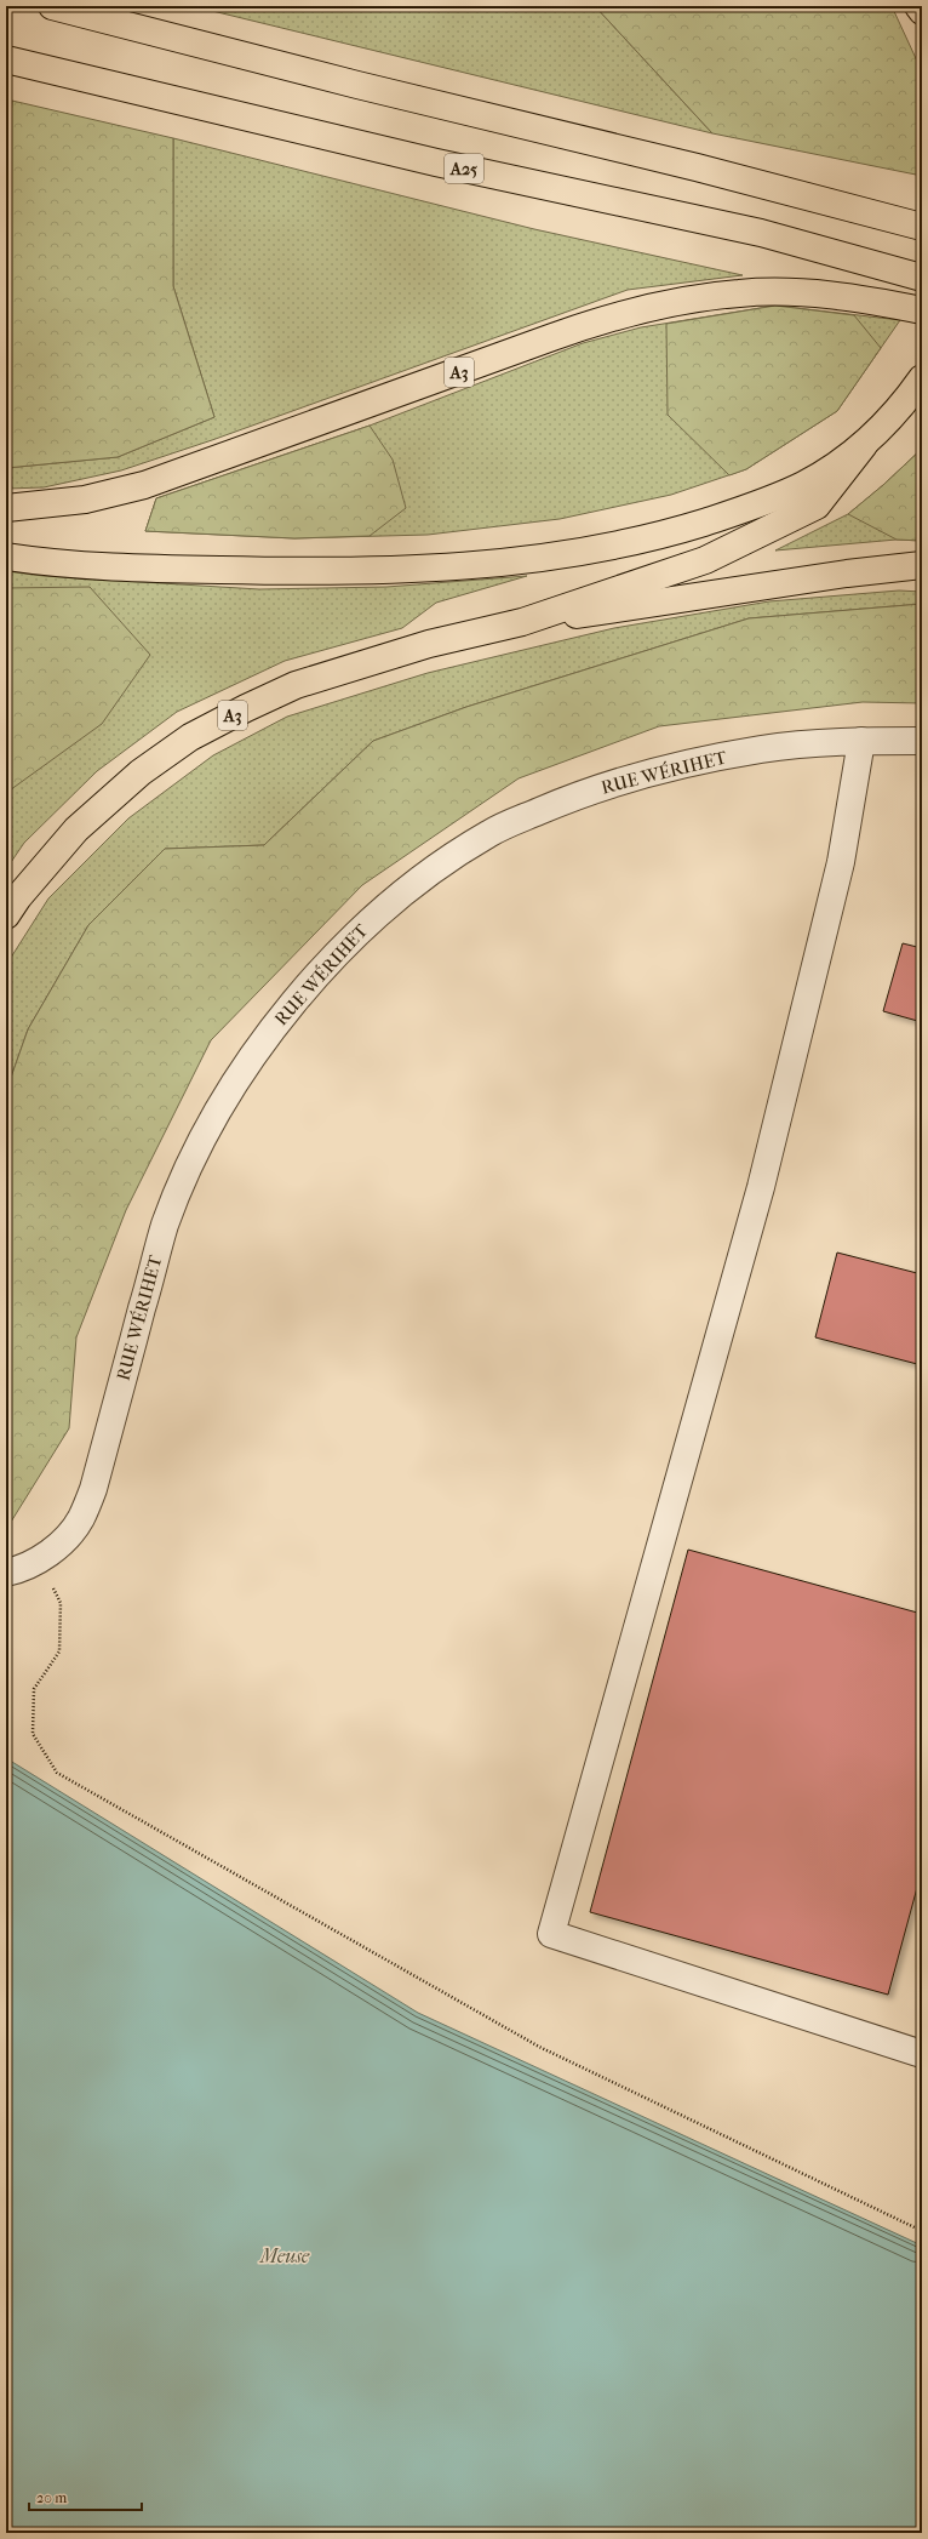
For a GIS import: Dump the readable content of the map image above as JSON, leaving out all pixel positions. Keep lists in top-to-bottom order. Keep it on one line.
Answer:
{"streets":{"highway":["A25","A3"],"street":["RUE WÉRIHET"]},"water":["Meuse"],"scale_bar":"20 m"}
